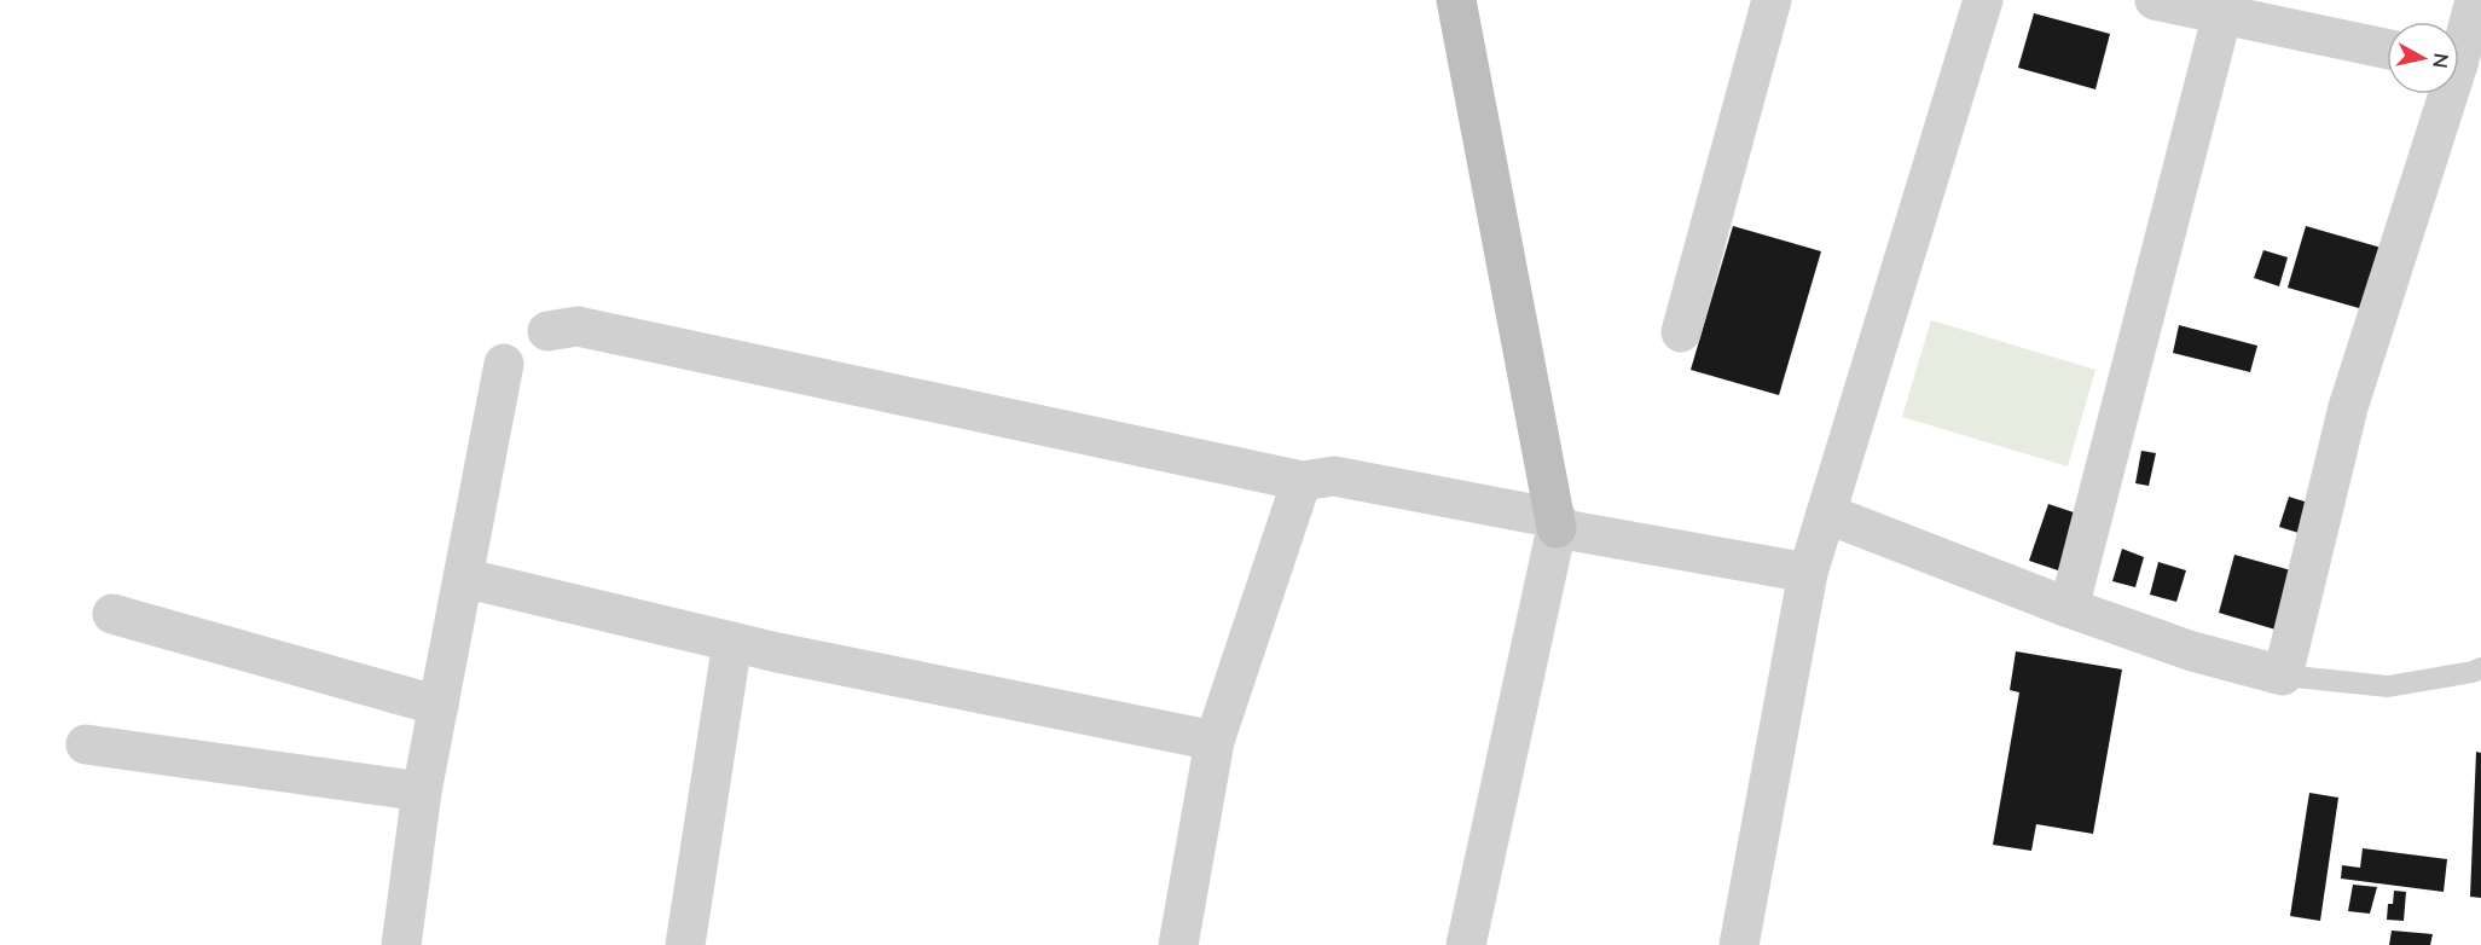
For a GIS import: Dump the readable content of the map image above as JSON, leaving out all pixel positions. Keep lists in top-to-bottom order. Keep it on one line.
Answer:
{"north":"right"}
